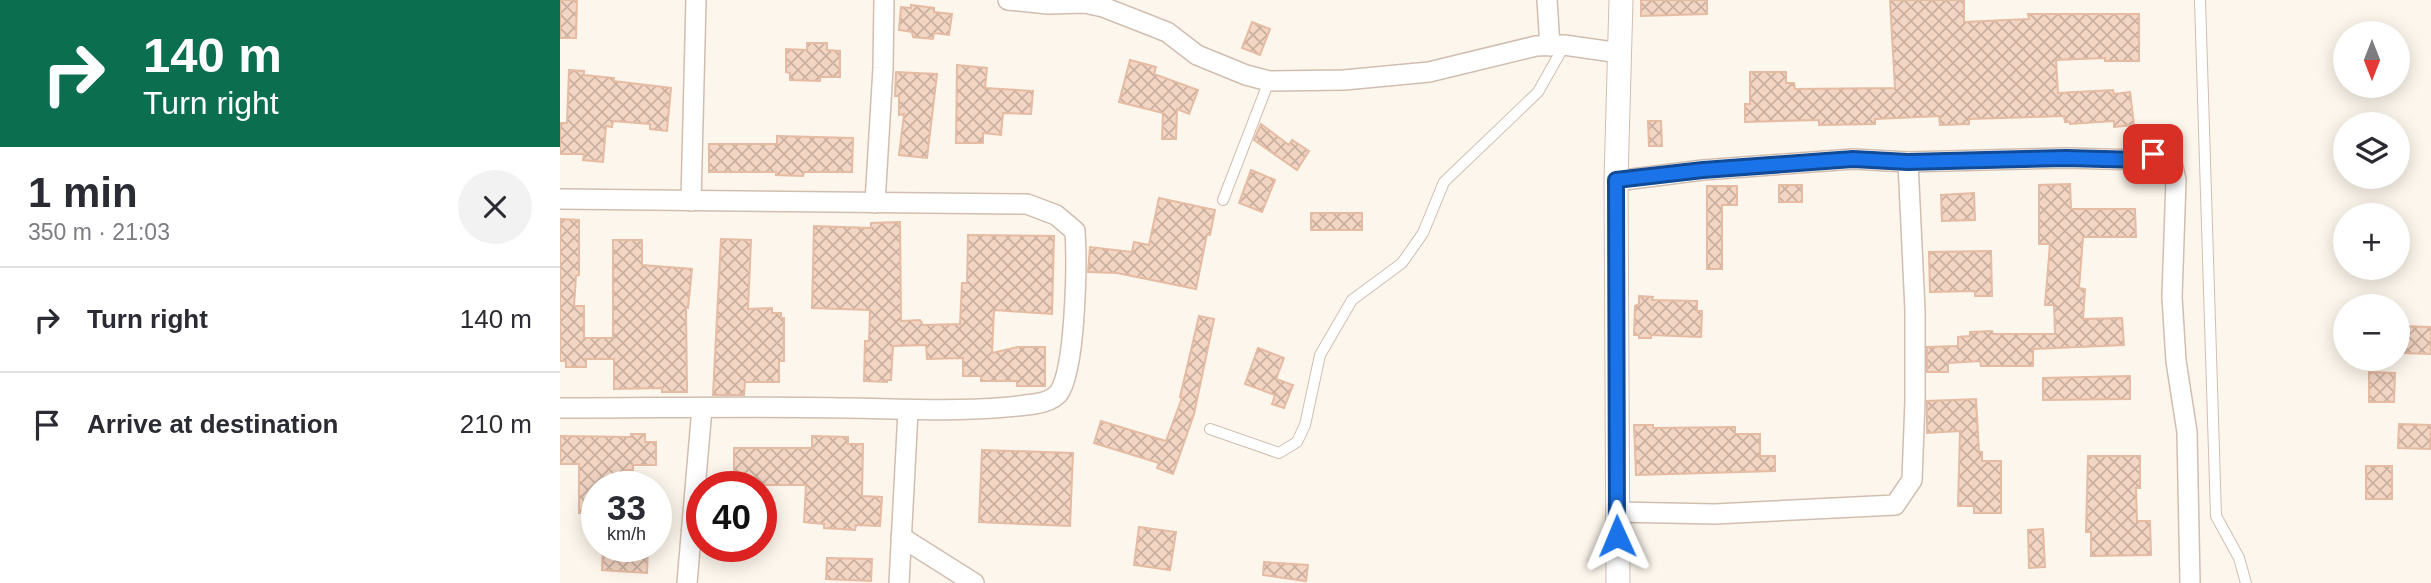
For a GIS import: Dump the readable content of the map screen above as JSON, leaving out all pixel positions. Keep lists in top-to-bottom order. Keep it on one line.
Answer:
{"north":"bottom","page":{"turn":["140 m","Turn right"],"map_buttons":["+","−"],"heading":["1 min","350 m · 21:03"],"list":[{"name":"Turn right","value":"140 m"},{"name":"Arrive at destination","value":"210 m"}],"speed":"33 km/h","limit":"40"}}
